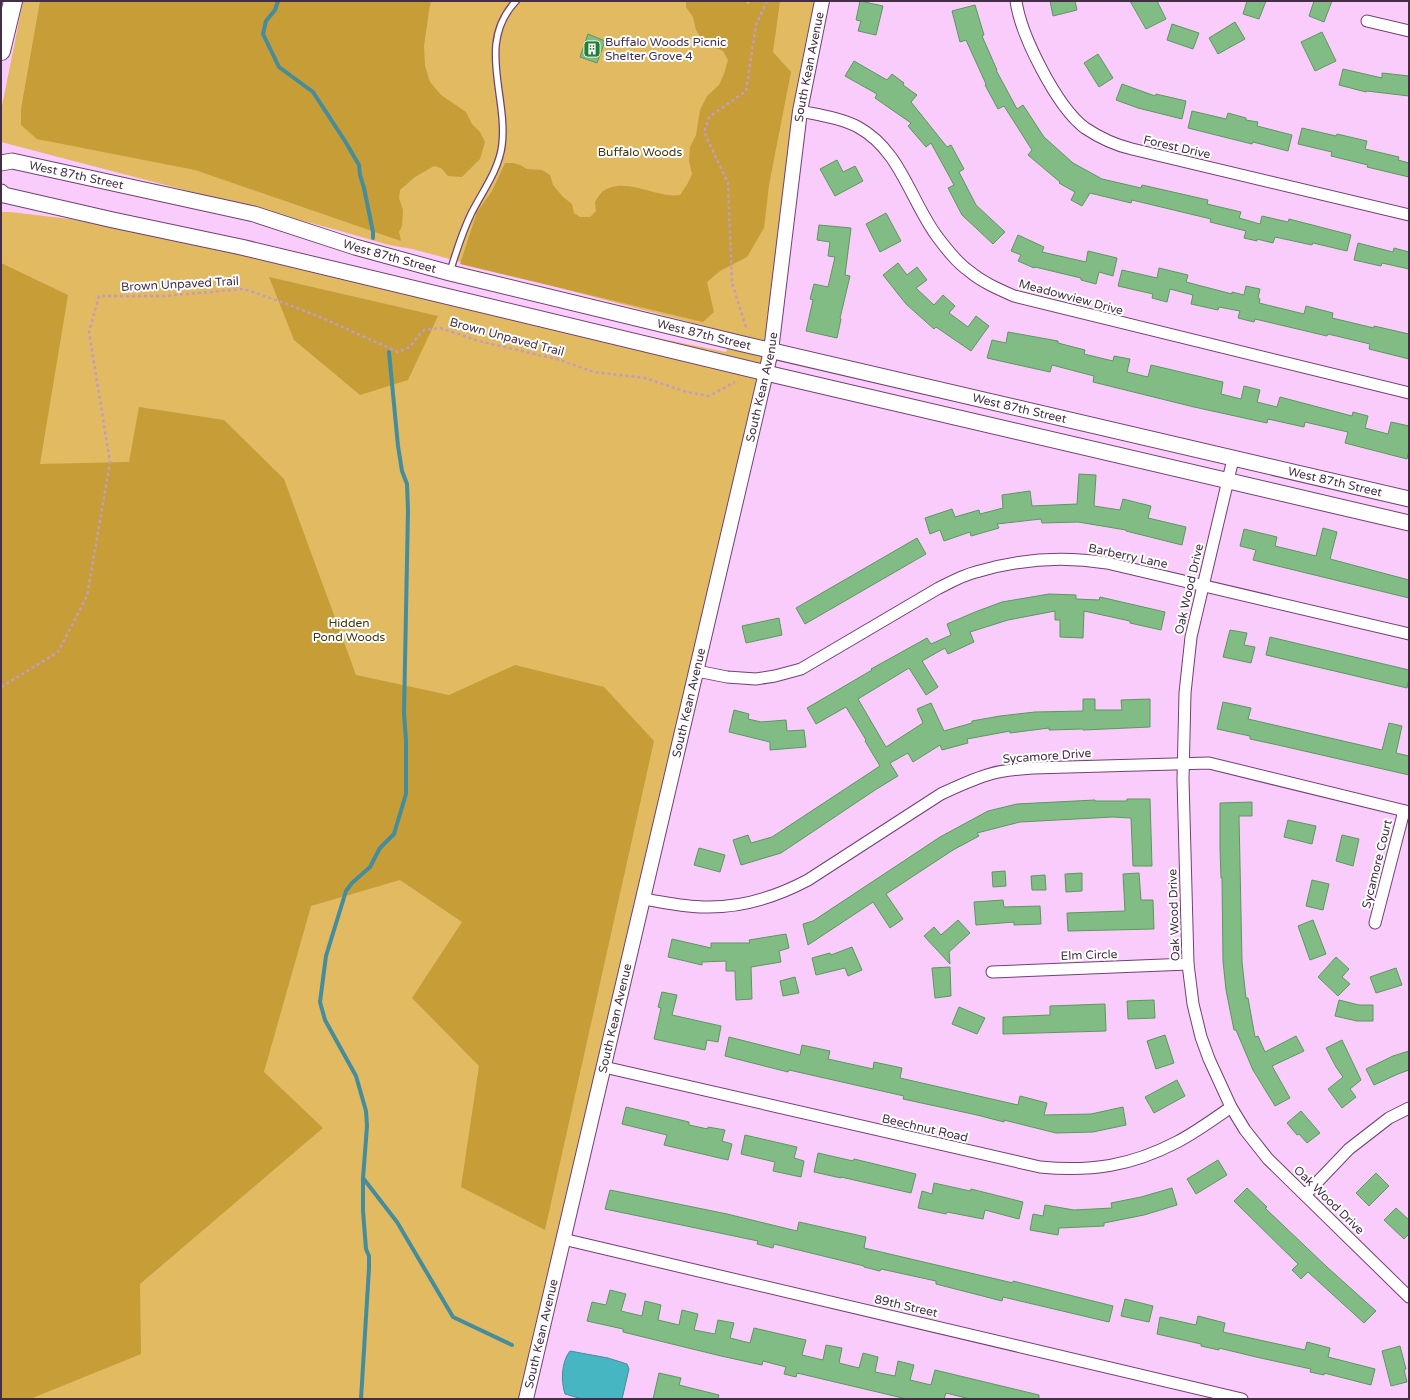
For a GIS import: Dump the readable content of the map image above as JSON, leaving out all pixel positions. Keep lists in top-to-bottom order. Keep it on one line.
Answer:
{"streets":{"main road":["West 87th Street"],"street":["South Kean Avenue","Forest Drive","Meadowview Drive","Barberry Lane","Oak Wood Drive","Sycamore Drive","Sycamore Court","Elm Circle","Beechnut Road","89th Street"],"path":["Brown Unpaved Trail"]},"crossings":[["South Kean Avenue","West 87th Street"],["South Kean Avenue","Meadowview Drive"],["South Kean Avenue","Barberry Lane"],["South Kean Avenue","Sycamore Drive"],["South Kean Avenue","Beechnut Road"],["South Kean Avenue","89th Street"],["West 87th Street","Oak Wood Drive"],["Barberry Lane","Oak Wood Drive"],["Oak Wood Drive","Sycamore Drive"],["Oak Wood Drive","Elm Circle"],["Oak Wood Drive","Beechnut Road"],["Sycamore Drive","Sycamore Court"]],"parks":["Buffalo Woods","Hidden Pond Woods"],"places":{"building":["Buffalo Woods Picnic Shelter Grove 4"]}}
